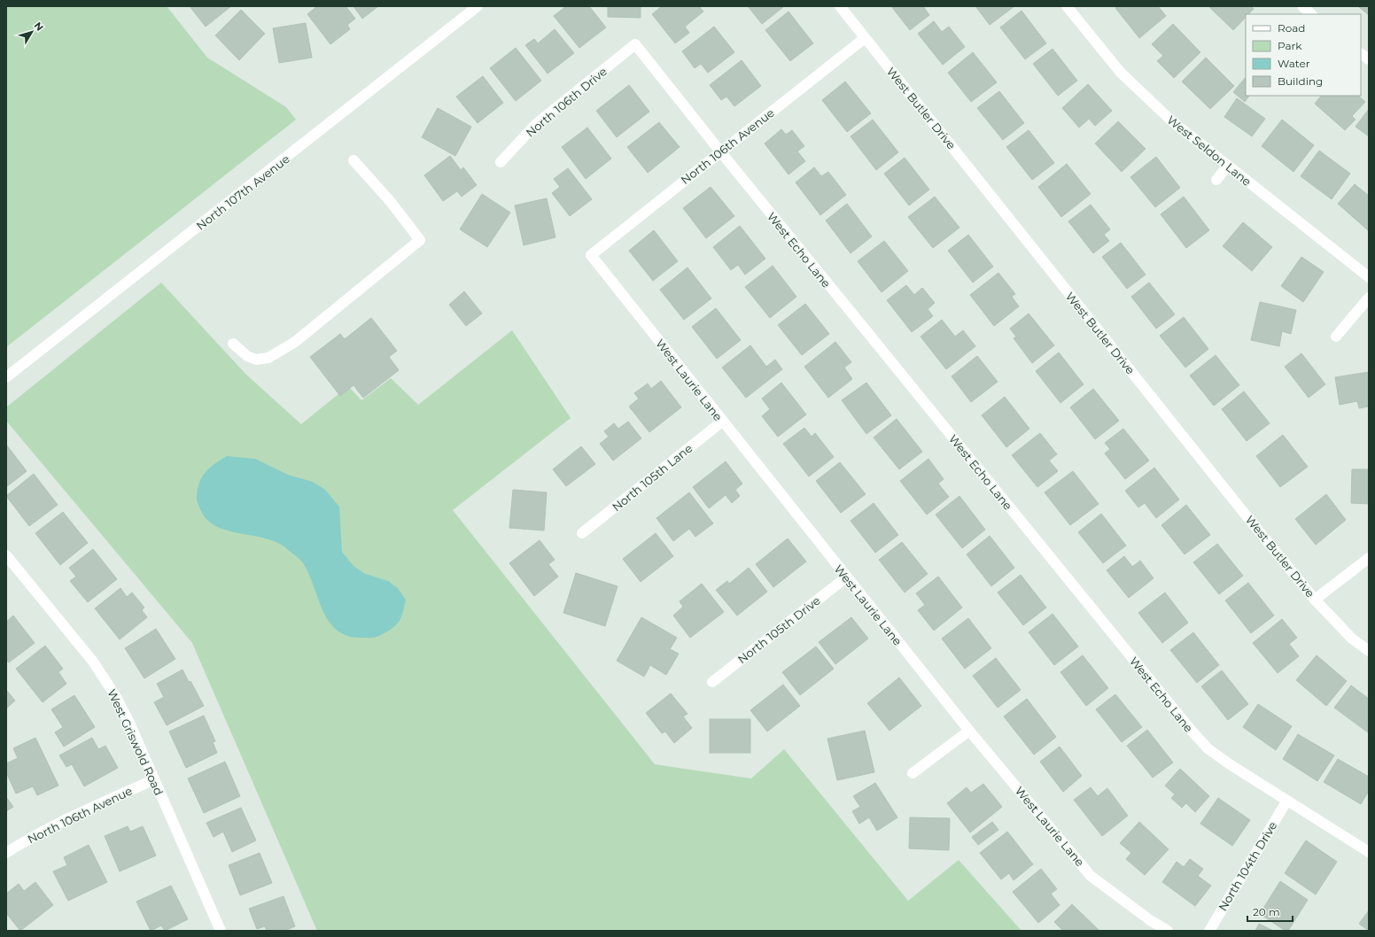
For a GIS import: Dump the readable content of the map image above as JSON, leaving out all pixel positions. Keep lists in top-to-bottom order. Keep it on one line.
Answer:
{"streets":{"street":["North 106th Drive","West Butler Drive","North 106th Avenue","West Seldon Lane","North 107th Avenue","West Echo Lane","West Laurie Lane","North 105th Lane","North 105th Drive","West Griswold Road","North 104th Drive"]},"crossings":[["North 106th Drive","West Echo Lane"],["West Butler Drive","North 106th Avenue"],["North 106th Avenue","West Echo Lane"],["North 106th Avenue","West Laurie Lane"],["North 106th Avenue","West Griswold Road"],["West Echo Lane","North 104th Drive"],["West Laurie Lane","North 105th Lane"],["West Laurie Lane","North 105th Drive"]],"legend":["Road","Park","Water","Building"],"scale_bar":"20 m","north":"top right"}
